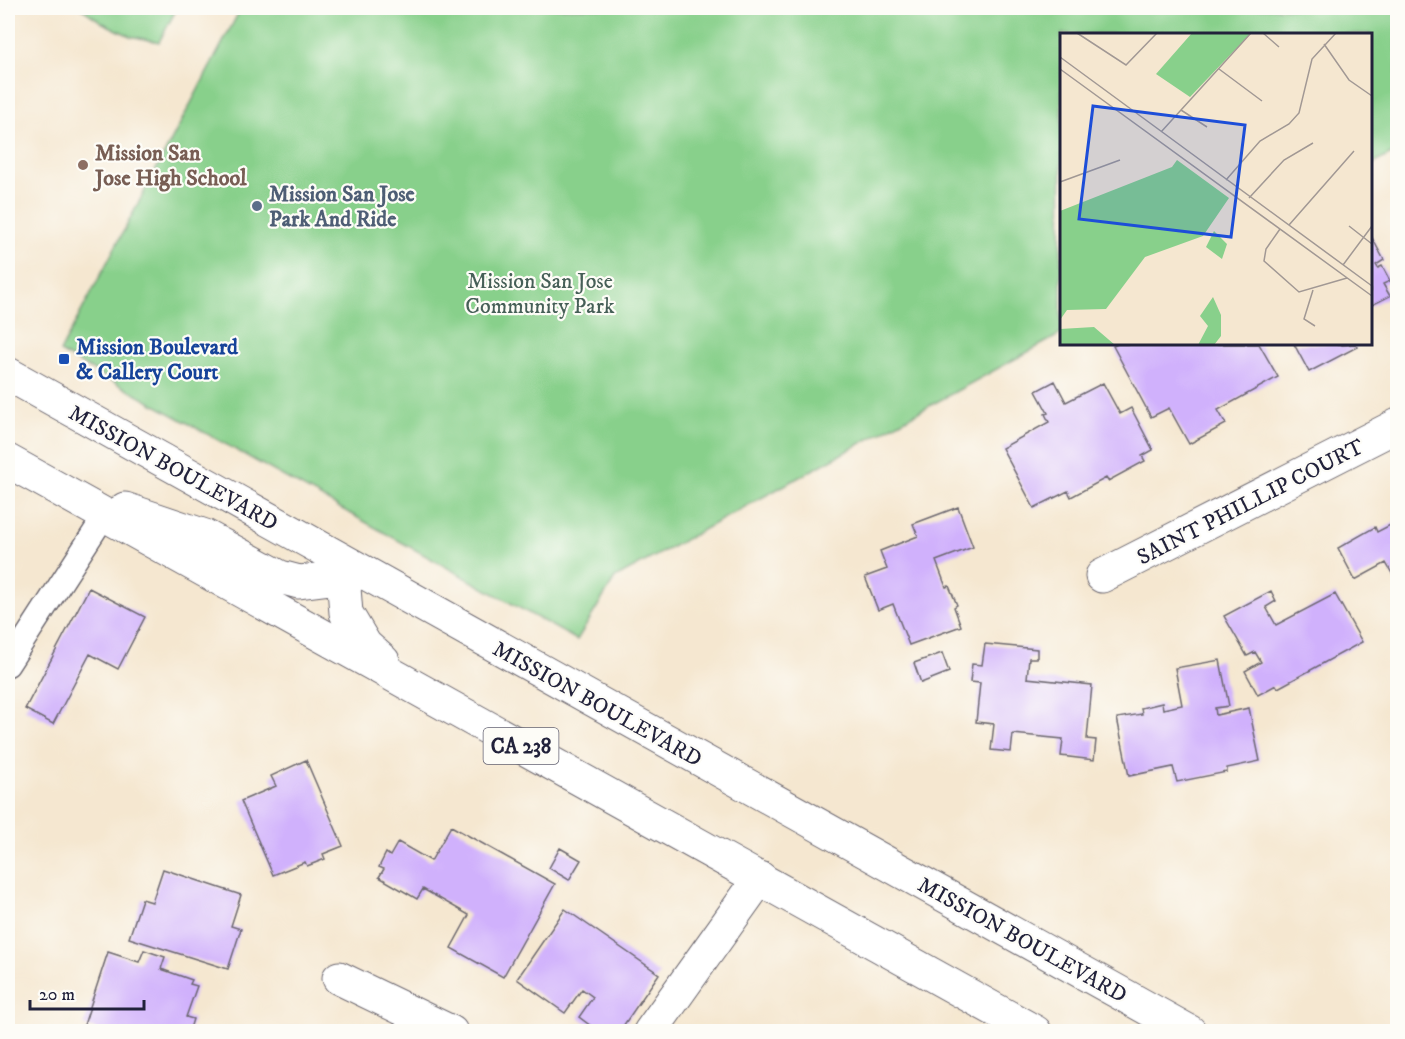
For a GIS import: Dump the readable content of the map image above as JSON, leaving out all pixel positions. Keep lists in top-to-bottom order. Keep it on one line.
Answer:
{"streets":{"main road":["MISSION BOULEVARD","SAINT PHILLIP COURT","CA 238"]},"parks":["Mission San Jose Community Park"],"places":{"other":["Mission San Jose High School","Mission San Jose Park And Ride"],"transit":["Mission Boulevard & Callery Court"]},"scale_bar":"20 m"}
